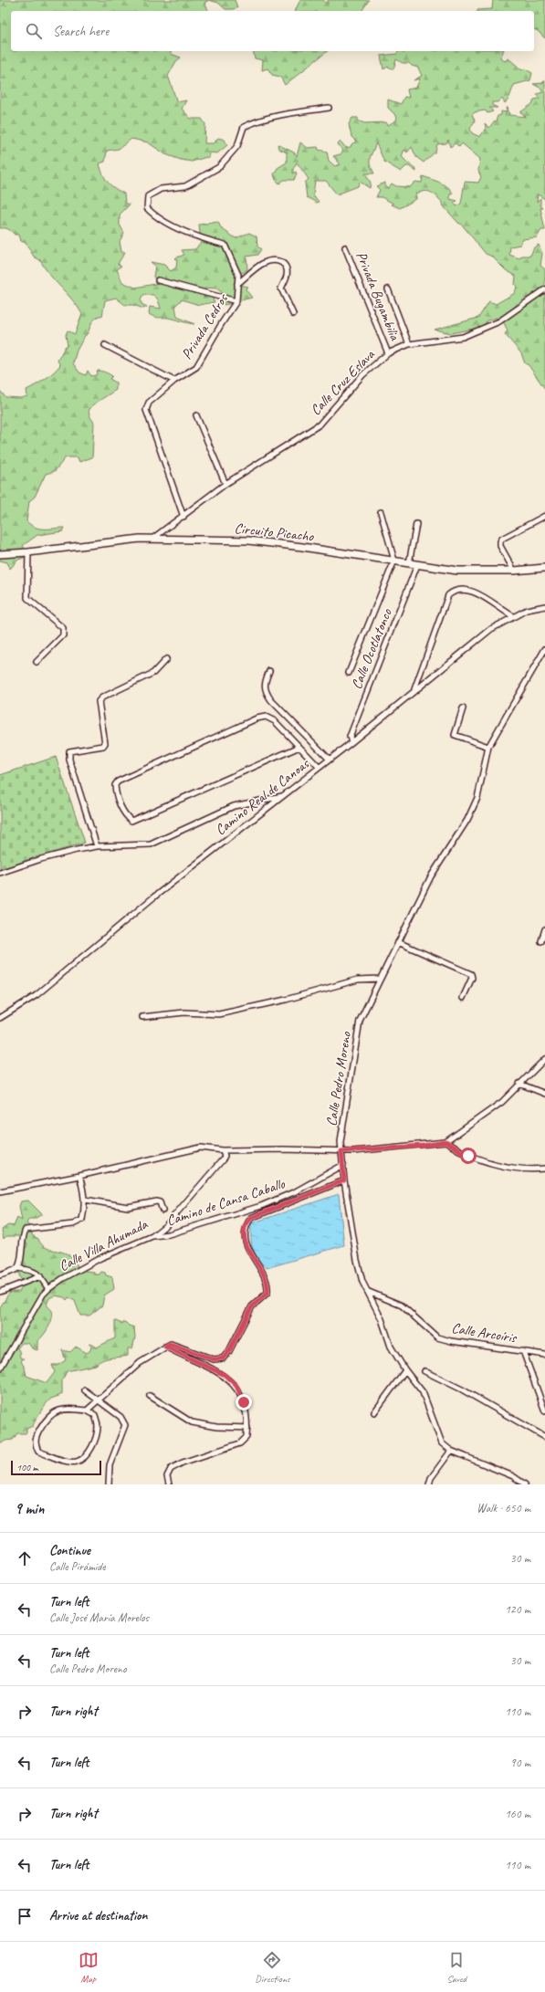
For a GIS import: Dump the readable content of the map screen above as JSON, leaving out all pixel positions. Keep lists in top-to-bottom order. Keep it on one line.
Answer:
{"streets":{"main road":["Circuito Picacho"],"street":["Privada Bugambilia","Privada Cedros","Calle Cruz Eslava","Calle Ocotlatonco","Camino Real de Canoas","Calle Pedro Moreno","Camino de Cansa Caballo","Calle Villa Ahumada","Calle Arcoíris"]},"crossings":[["Privada Bugambilia","Calle Cruz Eslava"],["Privada Cedros","Calle Cruz Eslava"],["Calle Cruz Eslava","Circuito Picacho"],["Circuito Picacho","Calle Ocotlatonco"],["Calle Ocotlatonco","Camino Real de Canoas"],["Calle Pedro Moreno","Camino de Cansa Caballo"],["Calle Pedro Moreno","Calle Arcoíris"],["Camino de Cansa Caballo","Calle Villa Ahumada"]],"scale_bar":"100 m","page":{"search":"Search here","scale":"100 m","heading":["9 min","Walk · 650 m"],"list":[["Continue","Calle Pirámide","30 m"],["Turn left","Calle José María Morelos","120 m"],["Turn left","Calle Pedro Moreno","30 m"],["Turn right","110 m"],["Turn left","90 m"],["Turn right","160 m"],["Turn left","110 m"],"Arrive at destination"],"nav":["Map","Directions","Saved"]}}
